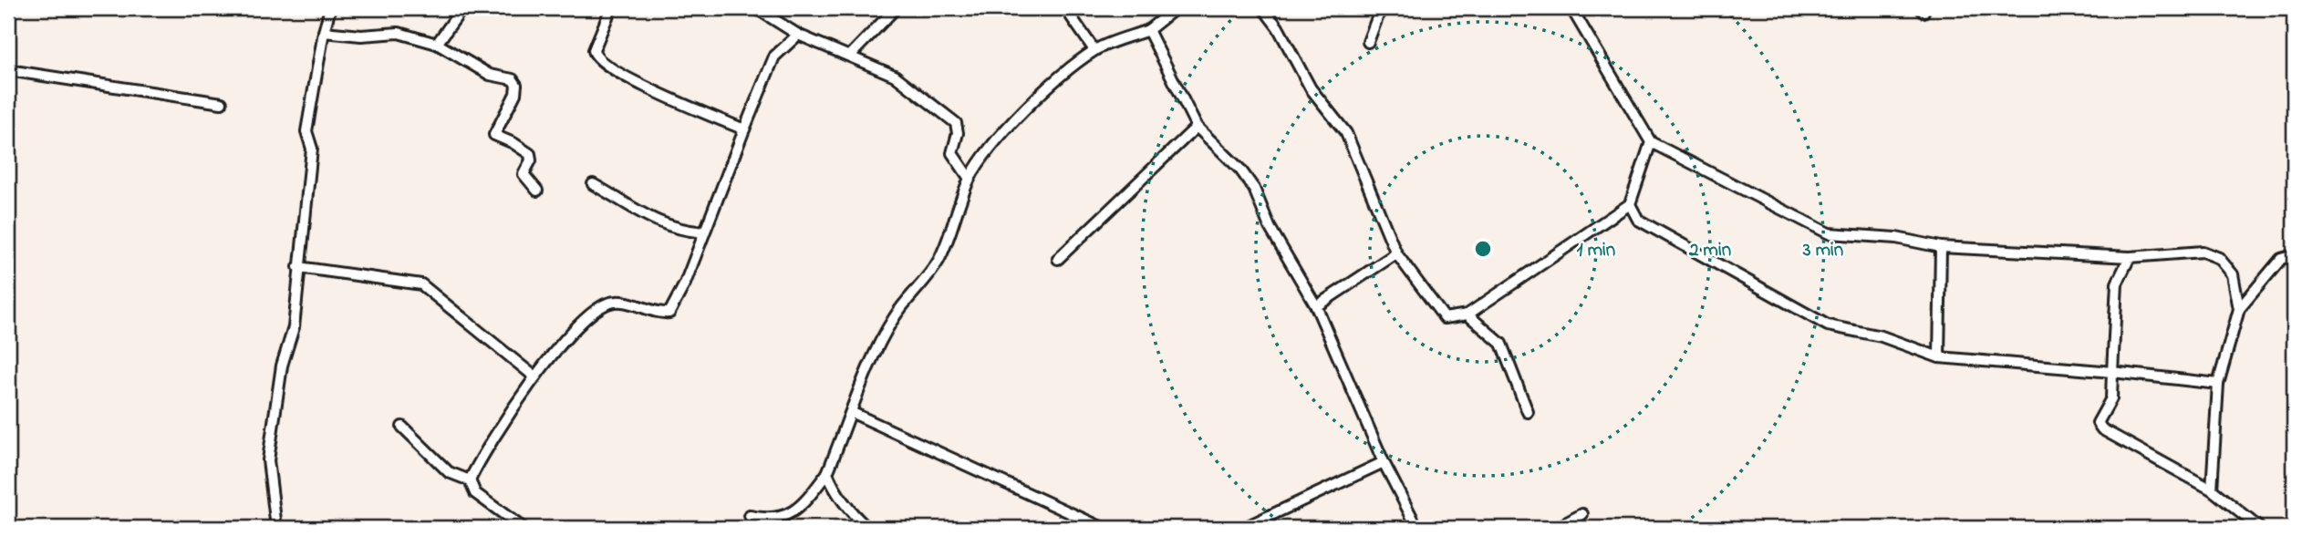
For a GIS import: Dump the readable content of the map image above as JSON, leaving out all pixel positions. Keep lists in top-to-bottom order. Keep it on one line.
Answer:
{"rings":["1 min","2 min","3 min"]}
